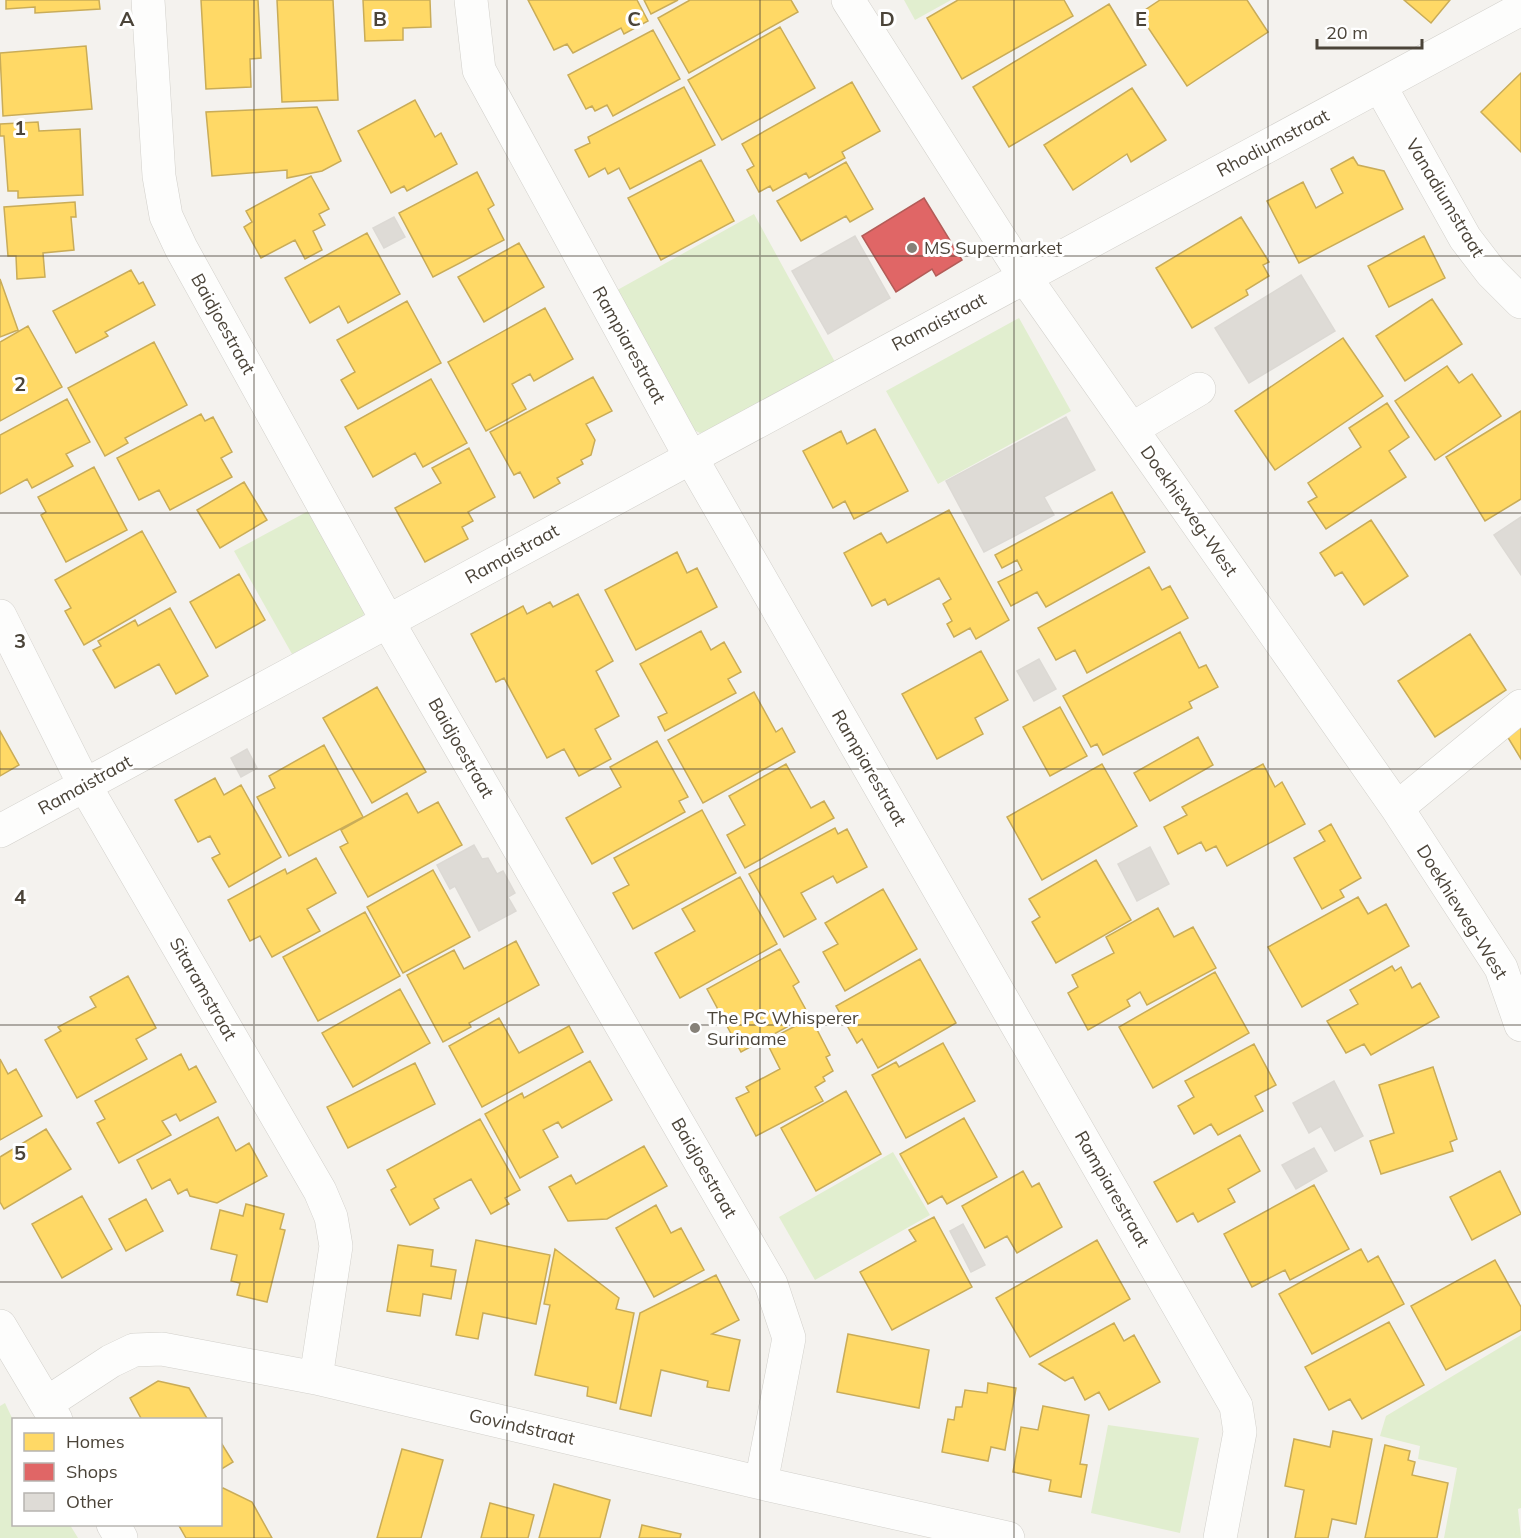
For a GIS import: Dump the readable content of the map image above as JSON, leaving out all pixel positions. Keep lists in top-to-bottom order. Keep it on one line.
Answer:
{"streets":{"street":["Rhodiumstraat","Vanadiumstraat","Ramaistraat","Baidjoestraat","Rampiarestraat","Doekhieweg-West","Sitaramstraat","Govindstraat"]},"crossings":[["Rhodiumstraat","Vanadiumstraat"],["Rhodiumstraat","Ramaistraat"],["Rhodiumstraat","Doekhieweg-West"],["Ramaistraat","Baidjoestraat"],["Ramaistraat","Rampiarestraat"],["Ramaistraat","Doekhieweg-West"],["Ramaistraat","Sitaramstraat"],["Baidjoestraat","Govindstraat"],["Sitaramstraat","Govindstraat"]],"places":["MS Supermarket","The PC Whisperer Suriname"],"legend":["Homes","Shops","Other"],"scale_bar":"20 m","grid":{"columns":["A","B","C","D","E"],"rows":["1","2","3","4","5"]}}
